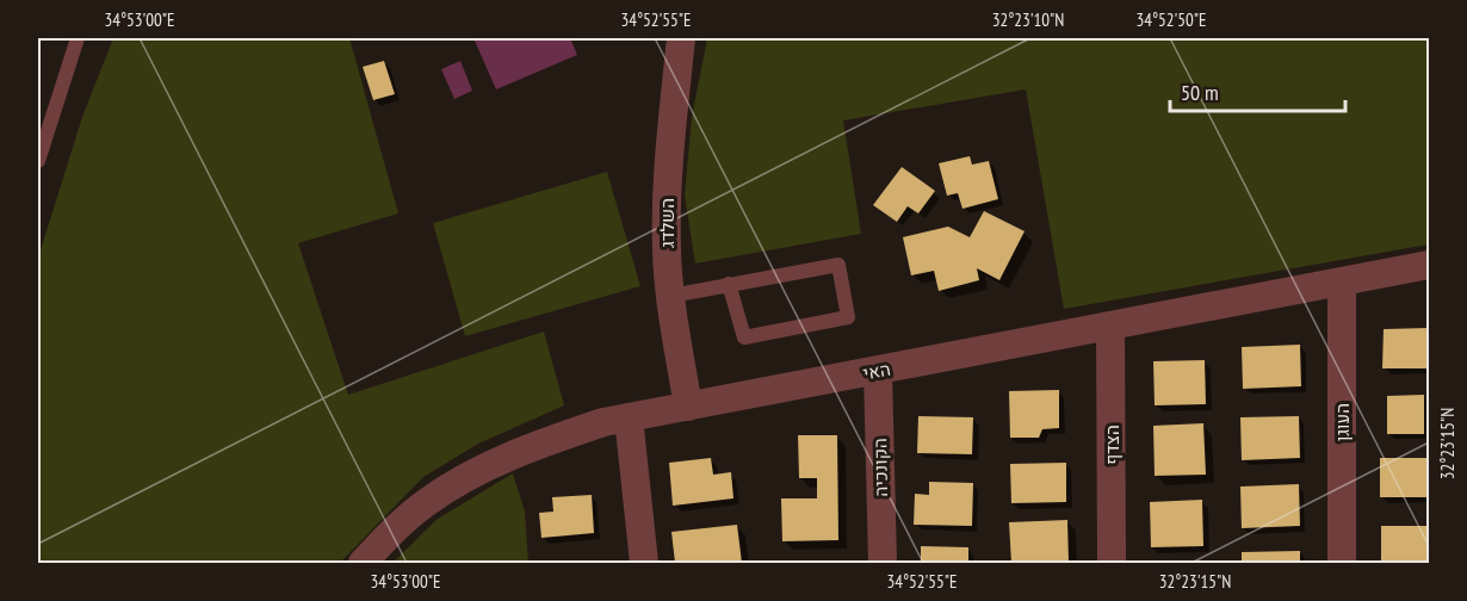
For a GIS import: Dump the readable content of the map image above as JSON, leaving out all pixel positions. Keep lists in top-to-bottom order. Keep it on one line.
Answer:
{"streets":{"street":["השלדג","האי","העוגן","הצדף","הקונכיה"]},"crossings":[["השלדג","האי"],["האי","העוגן"],["האי","הצדף"],["האי","הקונכיה"]],"scale_bar":"50 m","coordinates":["34°53'00\"E","34°52'55\"E","32°23'10\"N","34°52'50\"E","32°23'15\"N"]}
